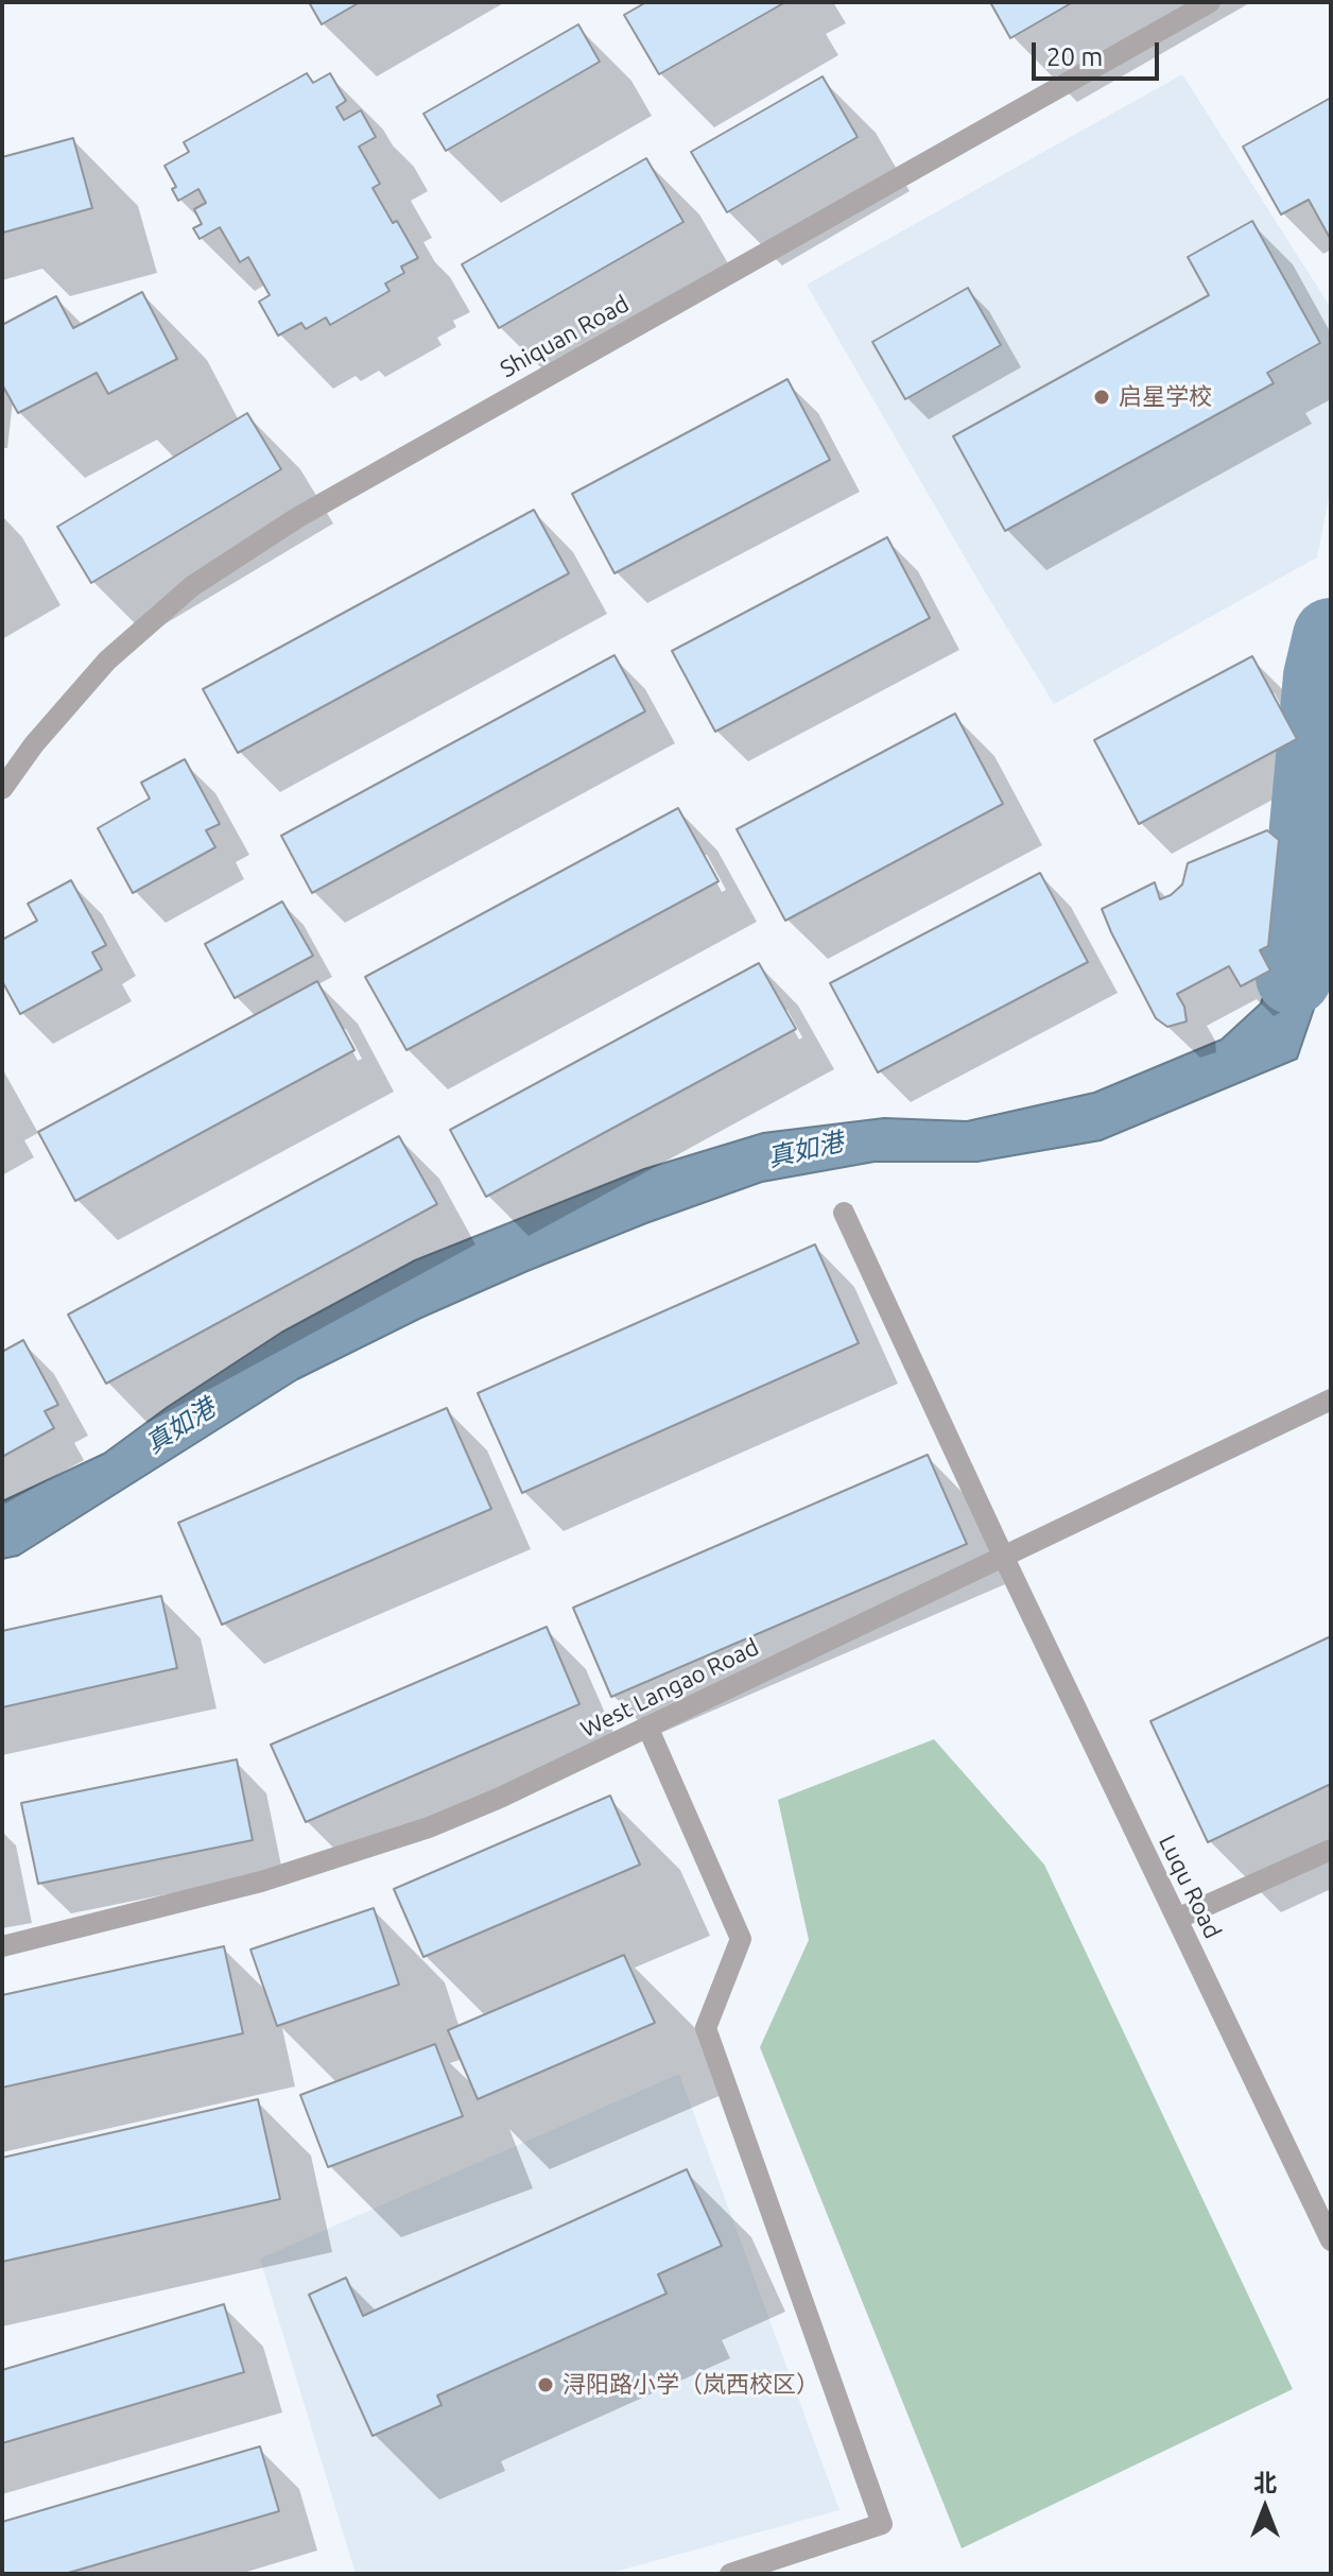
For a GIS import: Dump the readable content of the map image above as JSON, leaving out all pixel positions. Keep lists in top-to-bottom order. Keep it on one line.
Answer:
{"streets":{"street":["Shiquan Road","West Langao Road","Luqu Road"]},"crossings":[["West Langao Road","Luqu Road"]],"water":["真如港"],"places":["启星学校","浔阳路小学（岚西校区）"],"scale_bar":"20 m","north":"top"}
